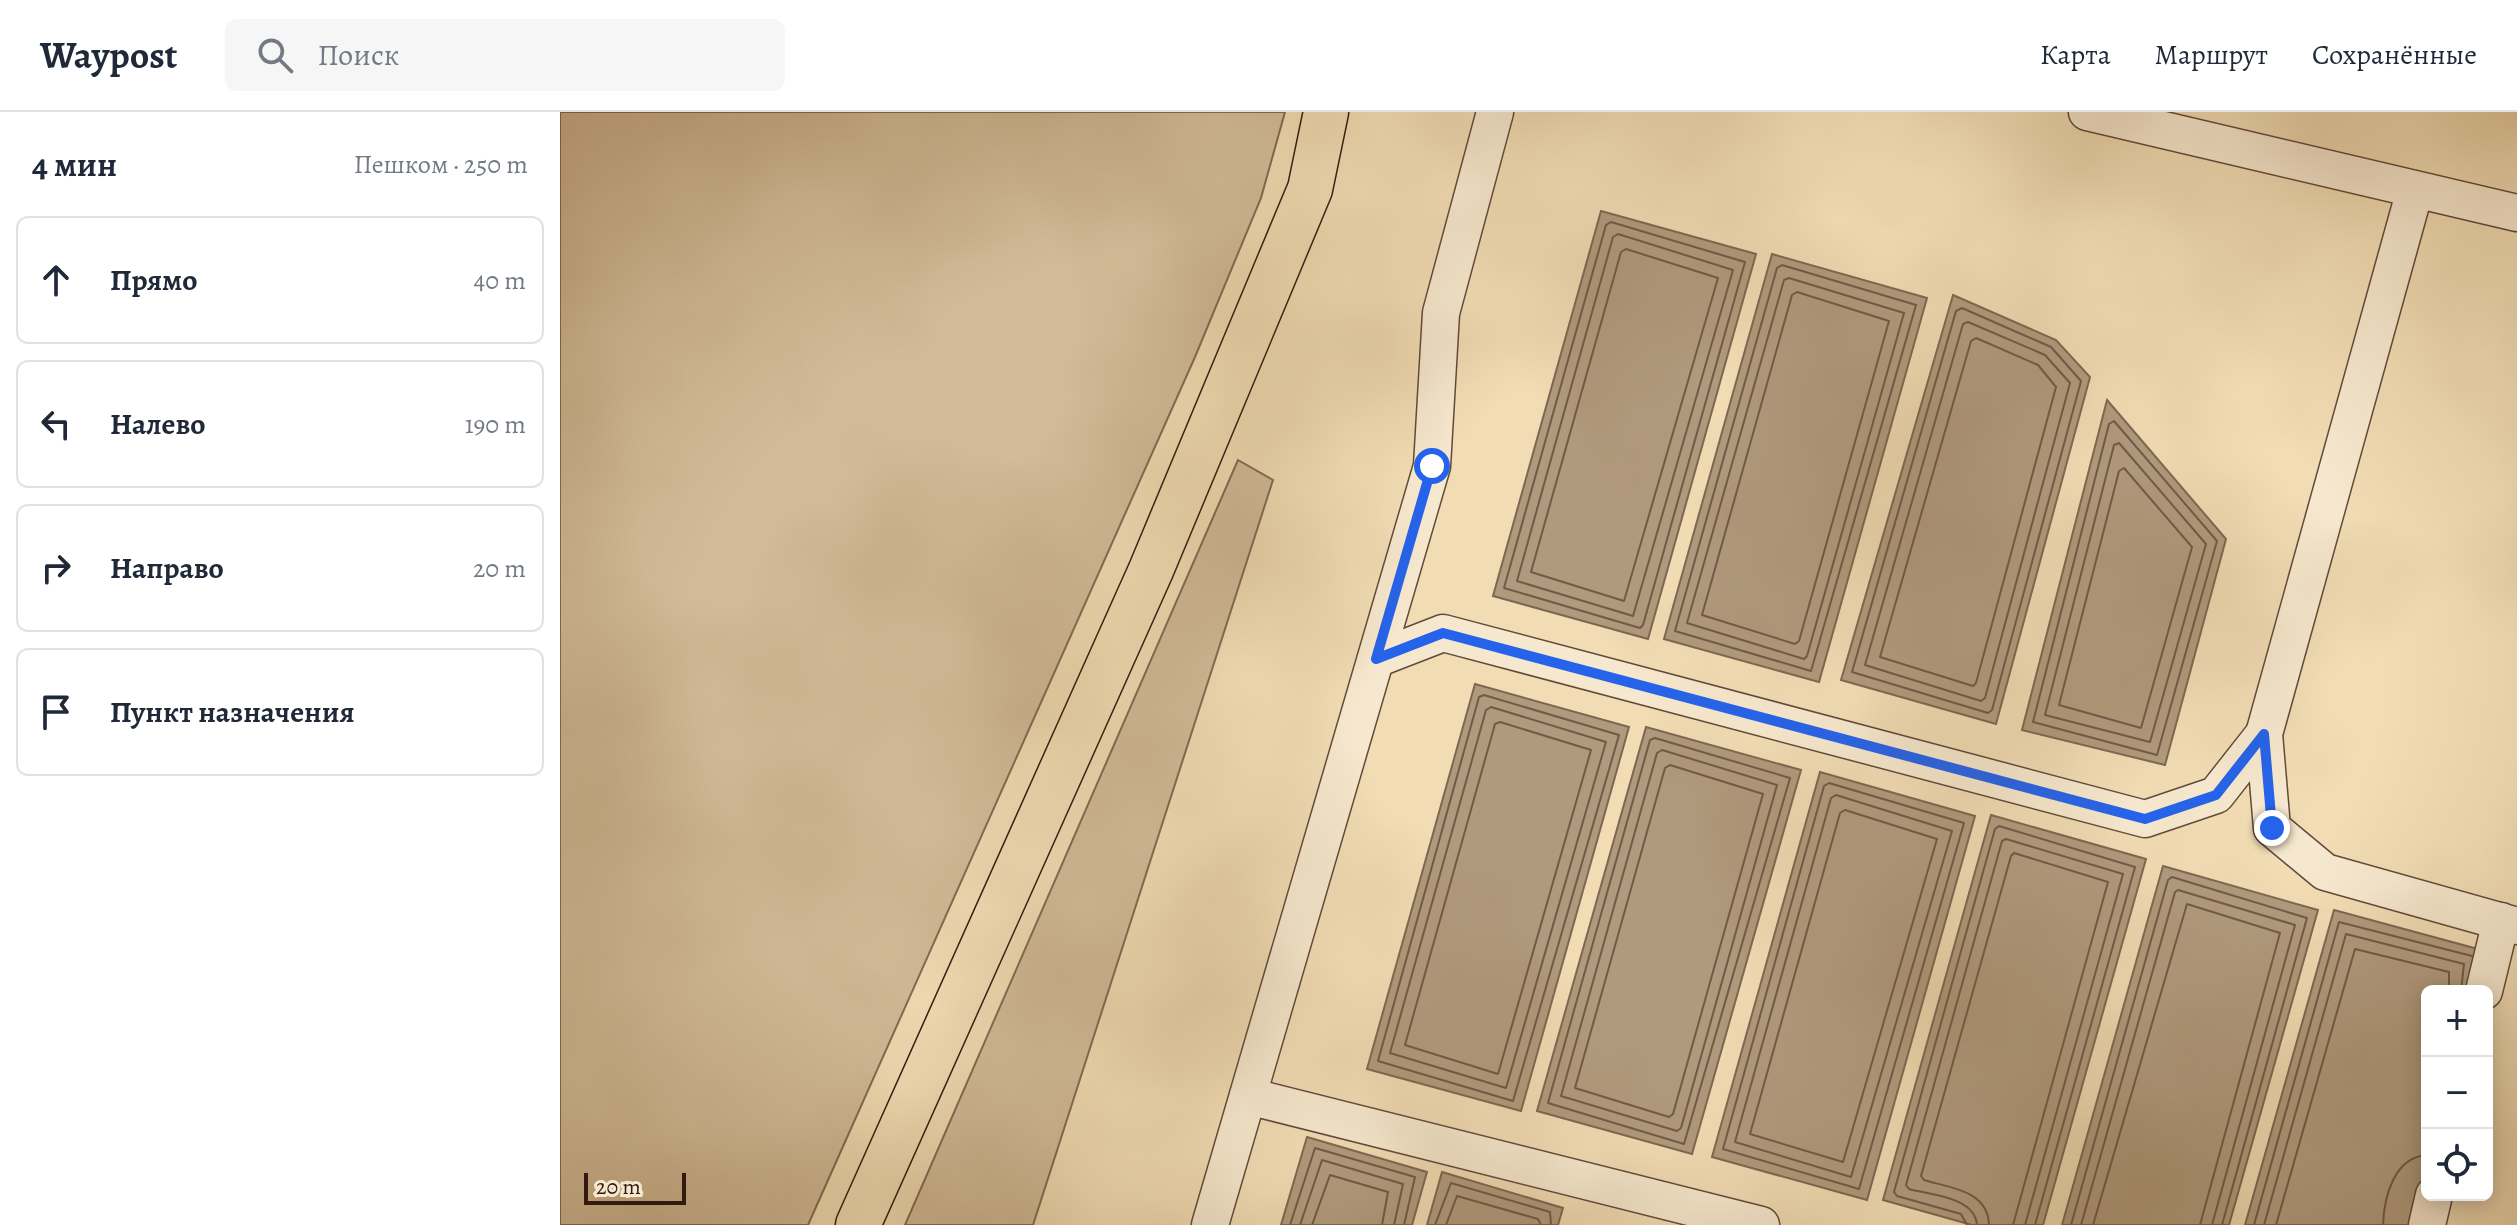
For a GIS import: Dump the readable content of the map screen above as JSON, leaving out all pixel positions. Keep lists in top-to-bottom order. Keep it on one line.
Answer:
{"scale_bar":"20 m","page":{"header":"Waypost","search":"Поиск","nav":["Карта","Маршрут","Сохранённые"],"heading":["4 мин","Пешком · 250 m"],"list":[["Прямо","40 m"],["Налево","190 m"],["Направо","20 m"],"Пункт назначения"],"map_buttons":["+","−"],"scale":"20 m"}}
